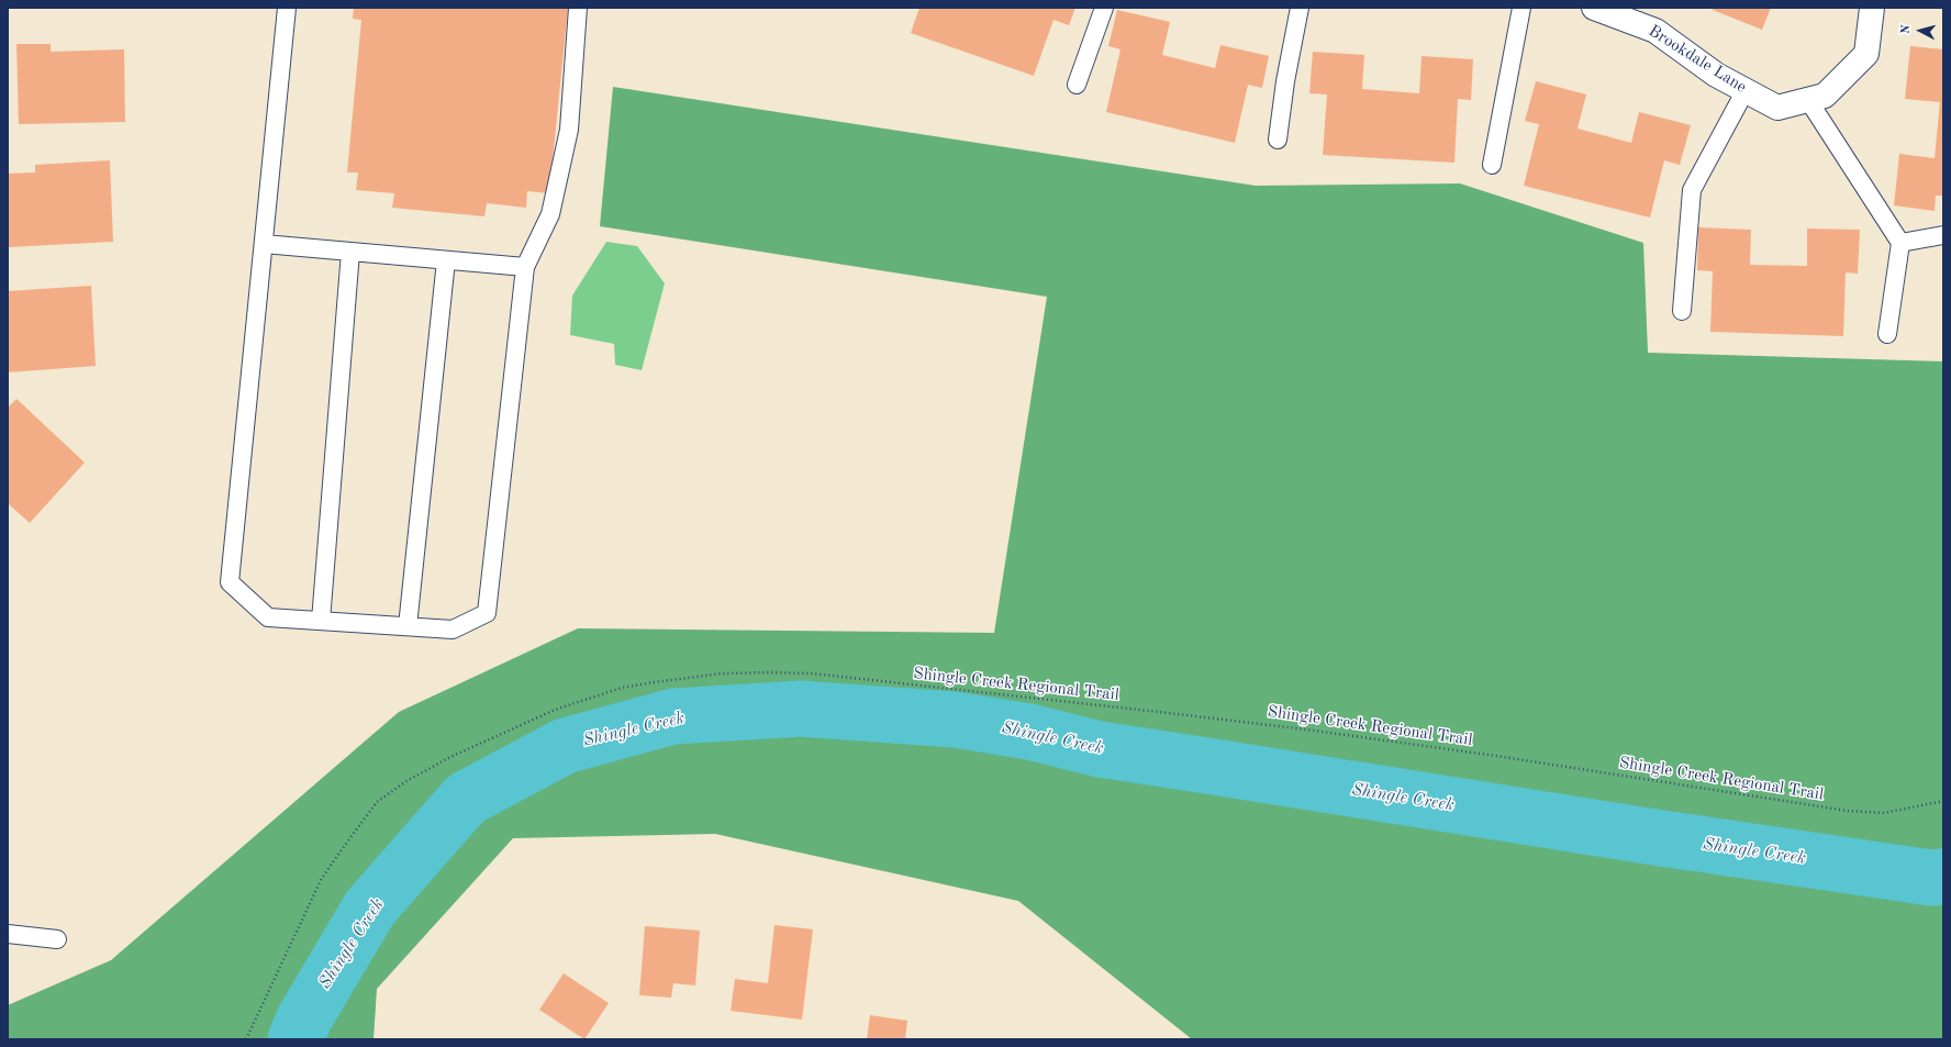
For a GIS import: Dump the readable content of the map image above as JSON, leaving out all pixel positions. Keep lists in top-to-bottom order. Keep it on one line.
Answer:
{"streets":{"street":["Brookdale Lane"],"path":["Shingle Creek Regional Trail"]},"water":["Shingle Creek"],"north":"left"}
